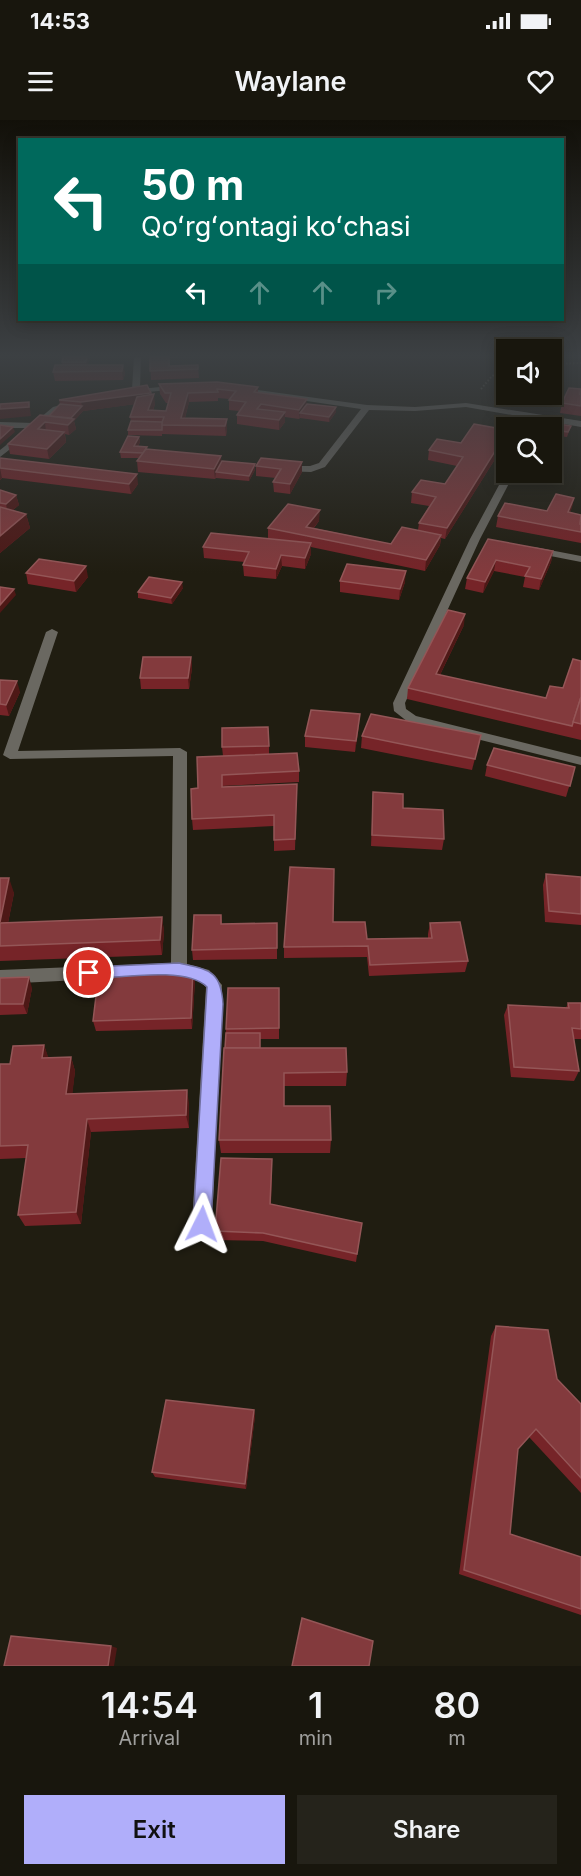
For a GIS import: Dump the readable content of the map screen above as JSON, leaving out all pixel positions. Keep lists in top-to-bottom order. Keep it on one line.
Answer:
{"page":{"status":"14:53","header":"Waylane","turn":["50 m","Qoʻrgʻontagi koʻchasi"],"eta":["14:54","Arrival","1","min","80","m"],"buttons":["Exit","Share"]}}
